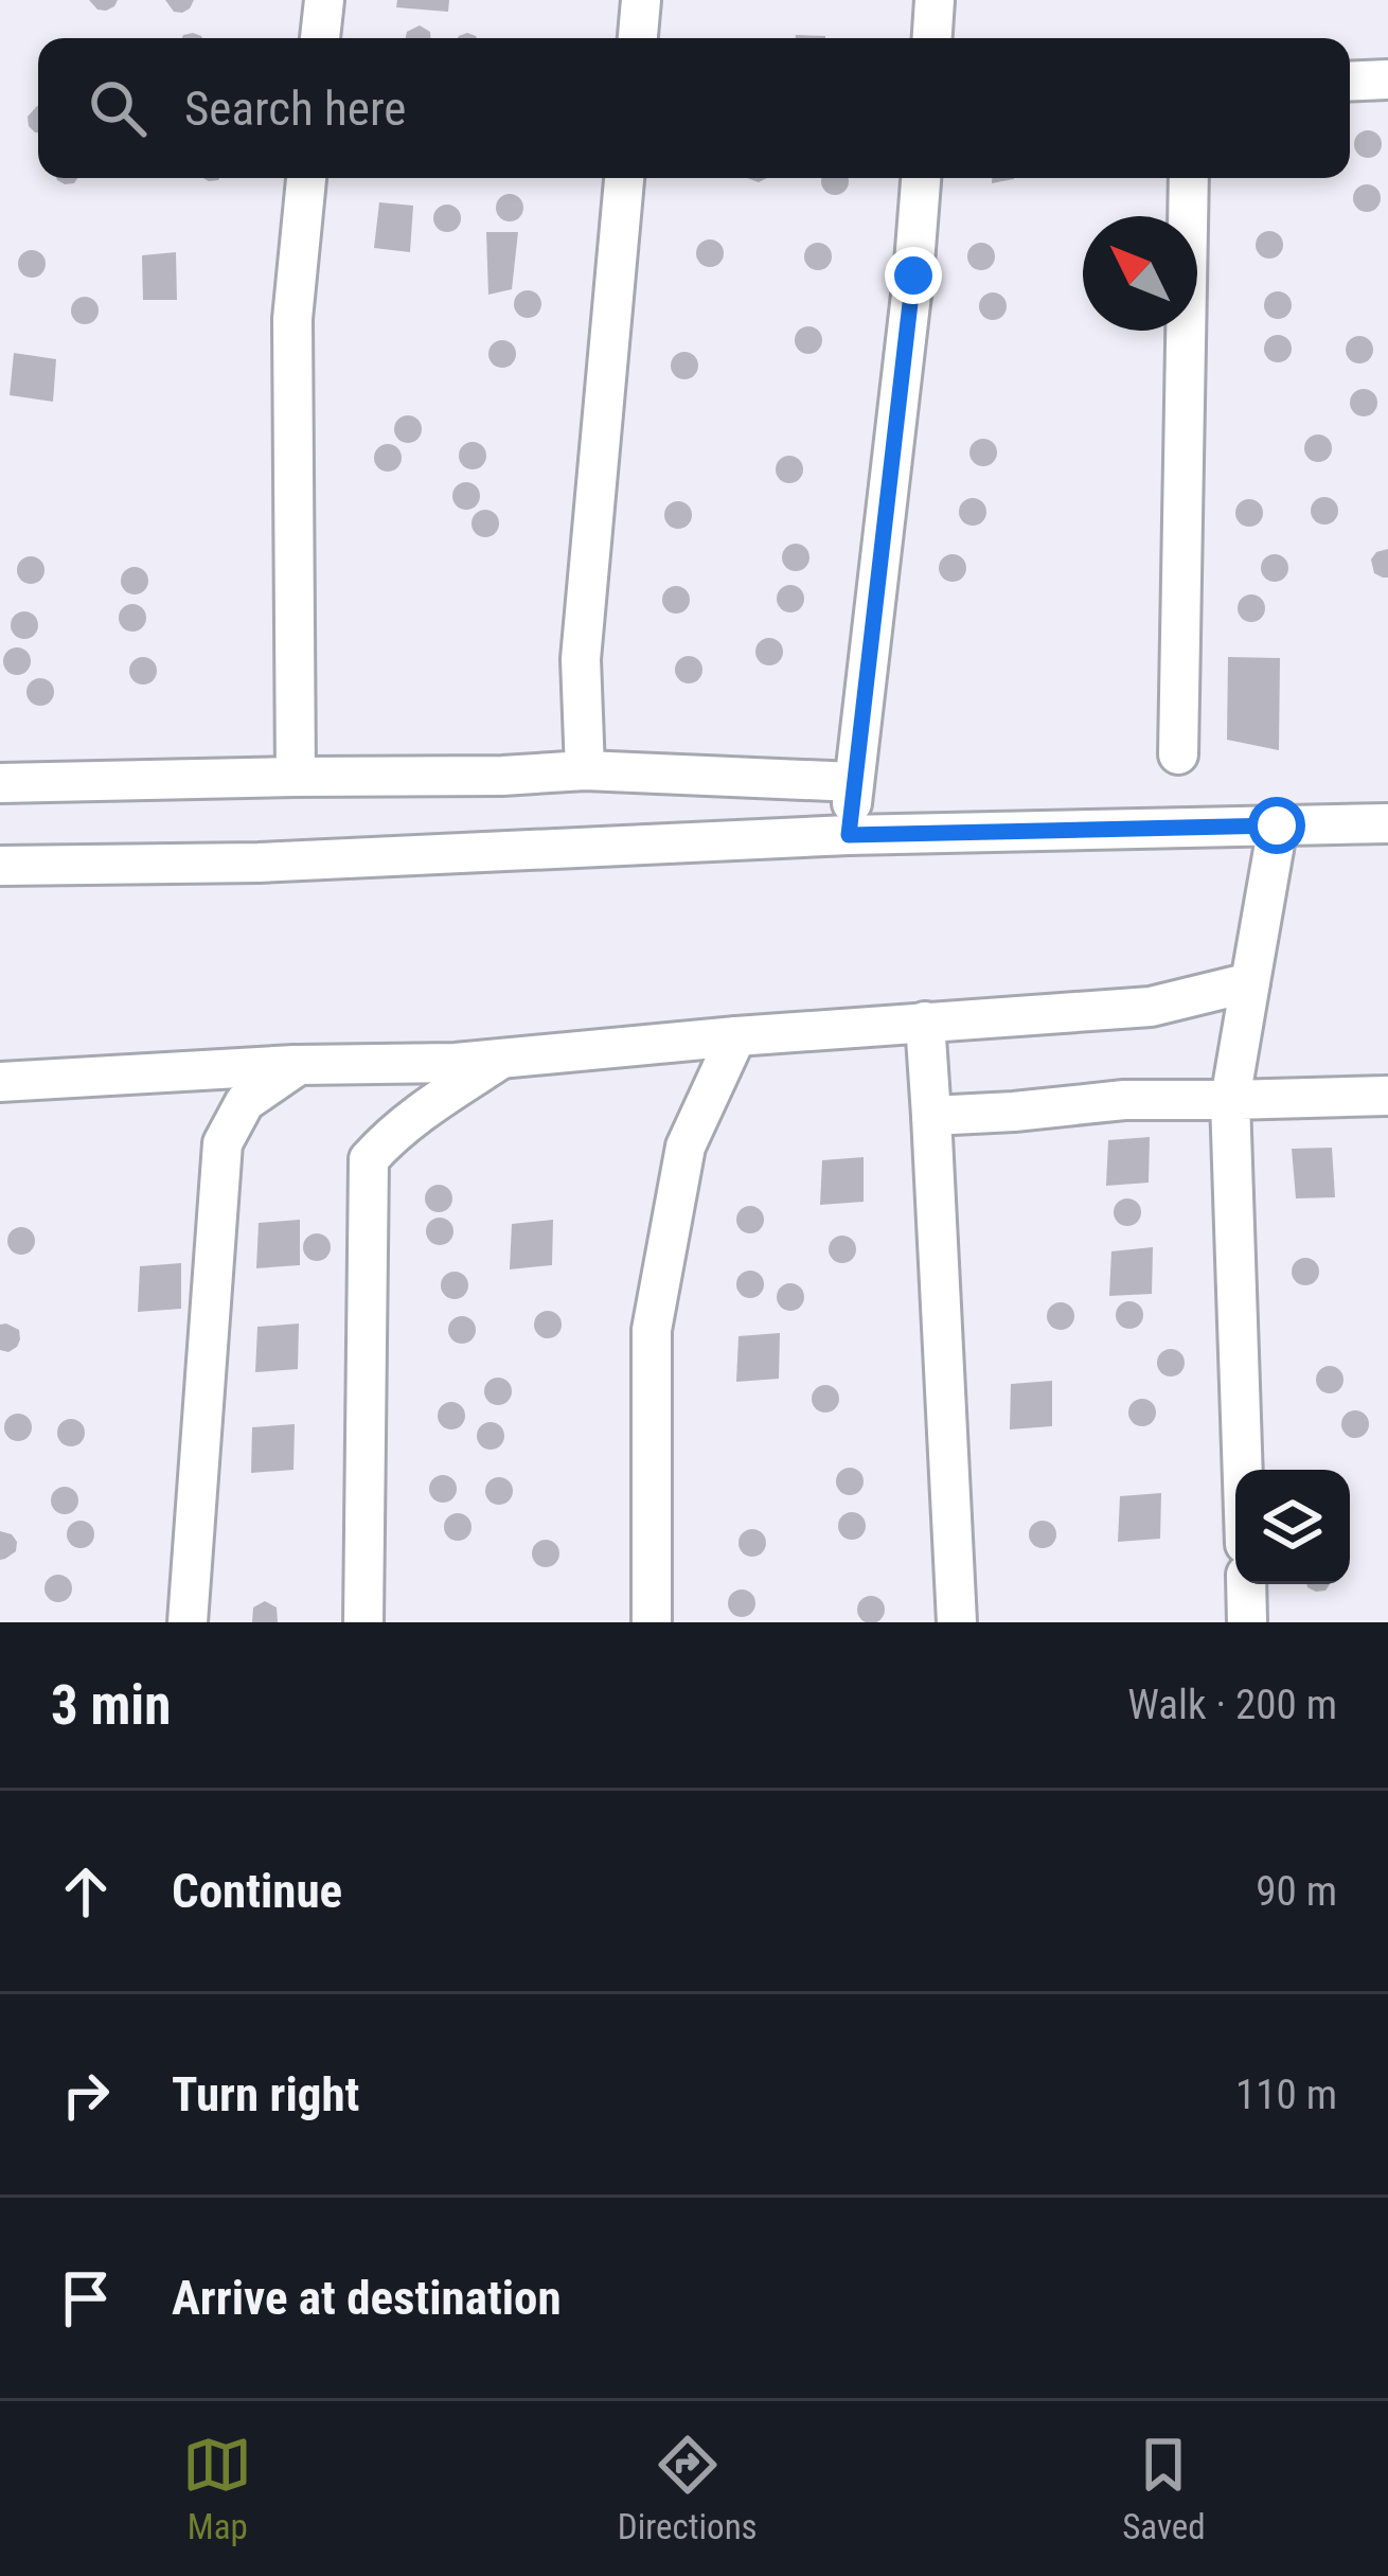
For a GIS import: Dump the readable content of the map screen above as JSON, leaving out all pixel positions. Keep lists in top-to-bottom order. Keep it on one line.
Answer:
{"north":"top left","page":{"search":"Search here","heading":["3 min","Walk · 200 m"],"list":[["Continue","90 m"],["Turn right","110 m"],"Arrive at destination"],"nav":["Map","Directions","Saved"]}}
